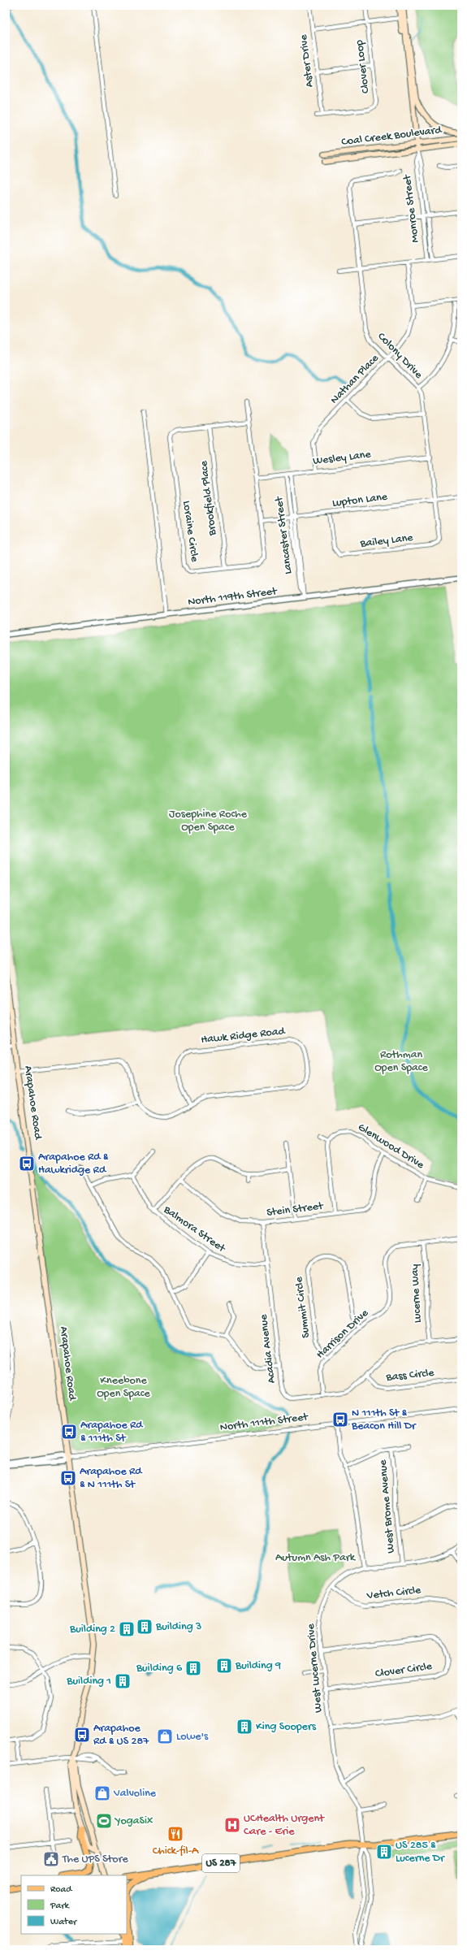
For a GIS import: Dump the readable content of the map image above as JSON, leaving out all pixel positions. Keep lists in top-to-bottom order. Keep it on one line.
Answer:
{"streets":{"main road":["Coal Creek Boulevard","Monroe Street","Arapahoe Road","US 287"],"street":["Aster Drive","Clover Loop","Colony Drive","Nathan Place","Wesley Lane","Brookfield Place","Lupton Lane","Loraine Circle","Lancaster Street","Bailey Lane","North 119th Street","Hawk Ridge Road","Glenwood Drive","Stein Street","Balmora Street","Lucerne Way","Summit Circle","Harrison Drive","Acadia Avenue","Bass Circle","North 111th Street","West Brome Avenue","Vetch Circle","West Lucerne Drive","Clover Circle"]},"crossings":[["Aster Drive","Clover Loop"],["Coal Creek Boulevard","Monroe Street"],["Colony Drive","Nathan Place"],["Colony Drive","Wesley Lane"],["Colony Drive","Lupton Lane"],["Colony Drive","Bailey Lane"],["Nathan Place","Wesley Lane"],["Wesley Lane","Loraine Circle"],["Wesley Lane","Lancaster Street"],["Brookfield Place","Loraine Circle"],["Lupton Lane","Loraine Circle"],["Lupton Lane","Lancaster Street"],["Lupton Lane","Bailey Lane"],["Lancaster Street","North 119th Street"],["Hawk Ridge Road","Arapahoe Road"],["Arapahoe Road","North 111th Street"],["Glenwood Drive","Stein Street"],["Stein Street","Acadia Avenue"],["Balmora Street","Acadia Avenue"],["Lucerne Way","Harrison Drive"],["Lucerne Way","Acadia Avenue"],["Summit Circle","Harrison Drive"],["Harrison Drive","Acadia Avenue"],["Acadia Avenue","Bass Circle"],["West Brome Avenue","West Lucerne Drive"],["Vetch Circle","West Lucerne Drive"],["West Lucerne Drive","Clover Circle"],["West Lucerne Drive","US 287"]],"parks":["Josephine Roche Open Space","Rothman Open Space","Kneebone Open Space","Autumn Ash Park"],"places":{"bus stop":["Arapahoe Rd & Hawkridge Rd","N 111th St & Beacon Hill Dr","Arapahoe Rd & 111th St","Arapahoe Rd & N 111th St","Arapahoe Rd & US 287"],"building":["Building 3","Building 2","Building 9","Building 6","Building 1","King Soopers","US 285 & Lucerne Dr"],"shop":["Lowe's","Valvoline"],"sports":["YogaSix"],"hospital":["UCHealth Urgent Care - Erie"],"restaurant":["Chick-fil-A"],"public building":["The UPS Store"]},"legend":["Road","Park","Water"]}
